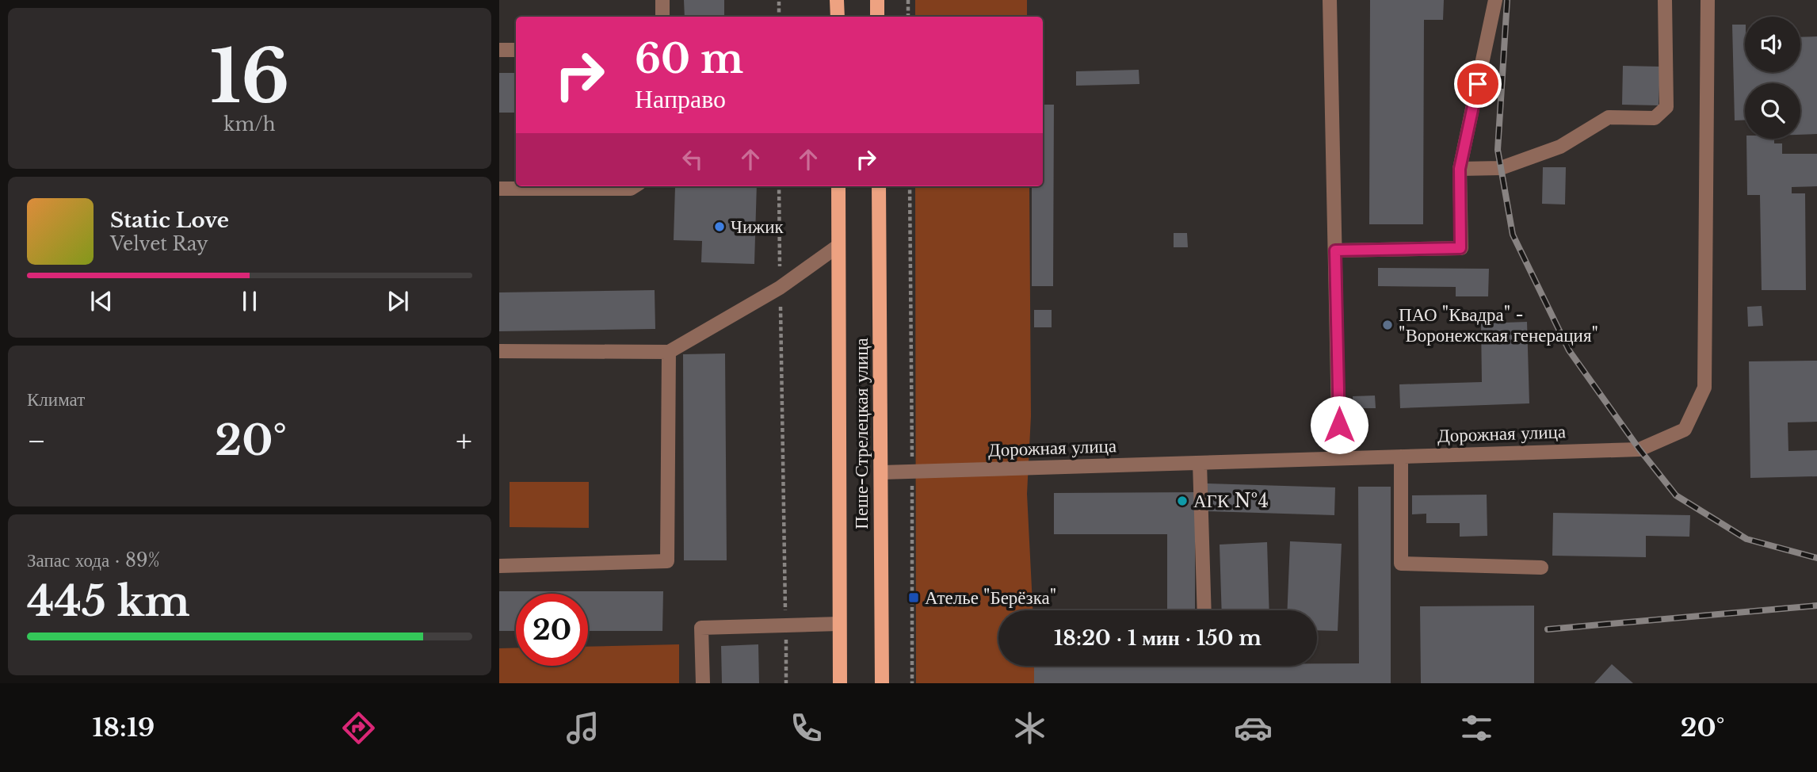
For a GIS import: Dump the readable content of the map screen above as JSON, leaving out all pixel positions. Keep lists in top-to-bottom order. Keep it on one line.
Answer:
{"streets":{"main road":["Пеше-Стрелецкая улица"],"street":["Дорожная улица"]},"crossings":[["Пеше-Стрелецкая улица","Дорожная улица"]],"places":{"other":["Чижик","ПАО \"Квадра\" - \"Воронежская генерация\"","АГК №4"],"transit":["Ателье \"Берёзка\""]},"page":{"tile":[["16","km/h"],"Климат",["Запас хода · 89%","445 km"]],"turn":["60 m","Направо"],"song":["Static Love","Velvet Ray"],"heat":["−","20°","+"],"limit":"20","trip":"18:20 · 1 мин · 150 m","tabs":["18:19","20°"]}}
